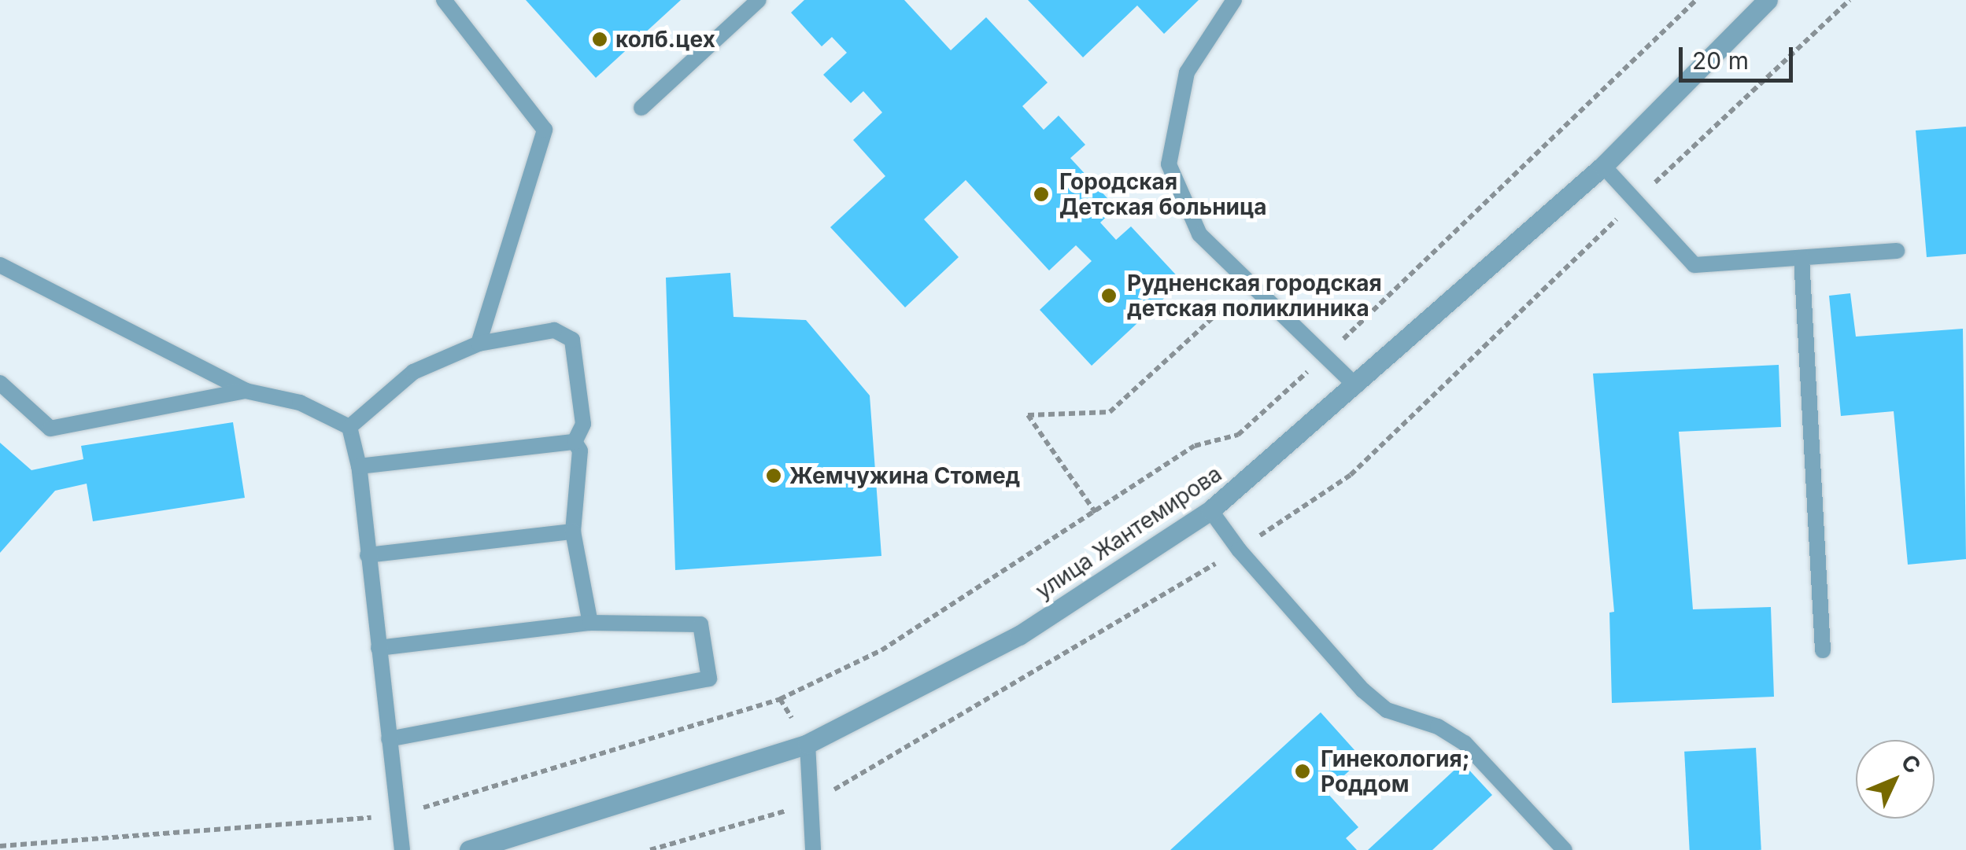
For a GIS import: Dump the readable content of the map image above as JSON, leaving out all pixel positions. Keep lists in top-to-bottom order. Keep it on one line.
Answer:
{"streets":{"street":["улица Жантемирова"]},"places":["колб.цех","Городская Детская больница","Рудненская городская детская поликлиника","Жемчужина Стомед","Гинекология; Роддом"],"scale_bar":"20 m","north":"top right"}
